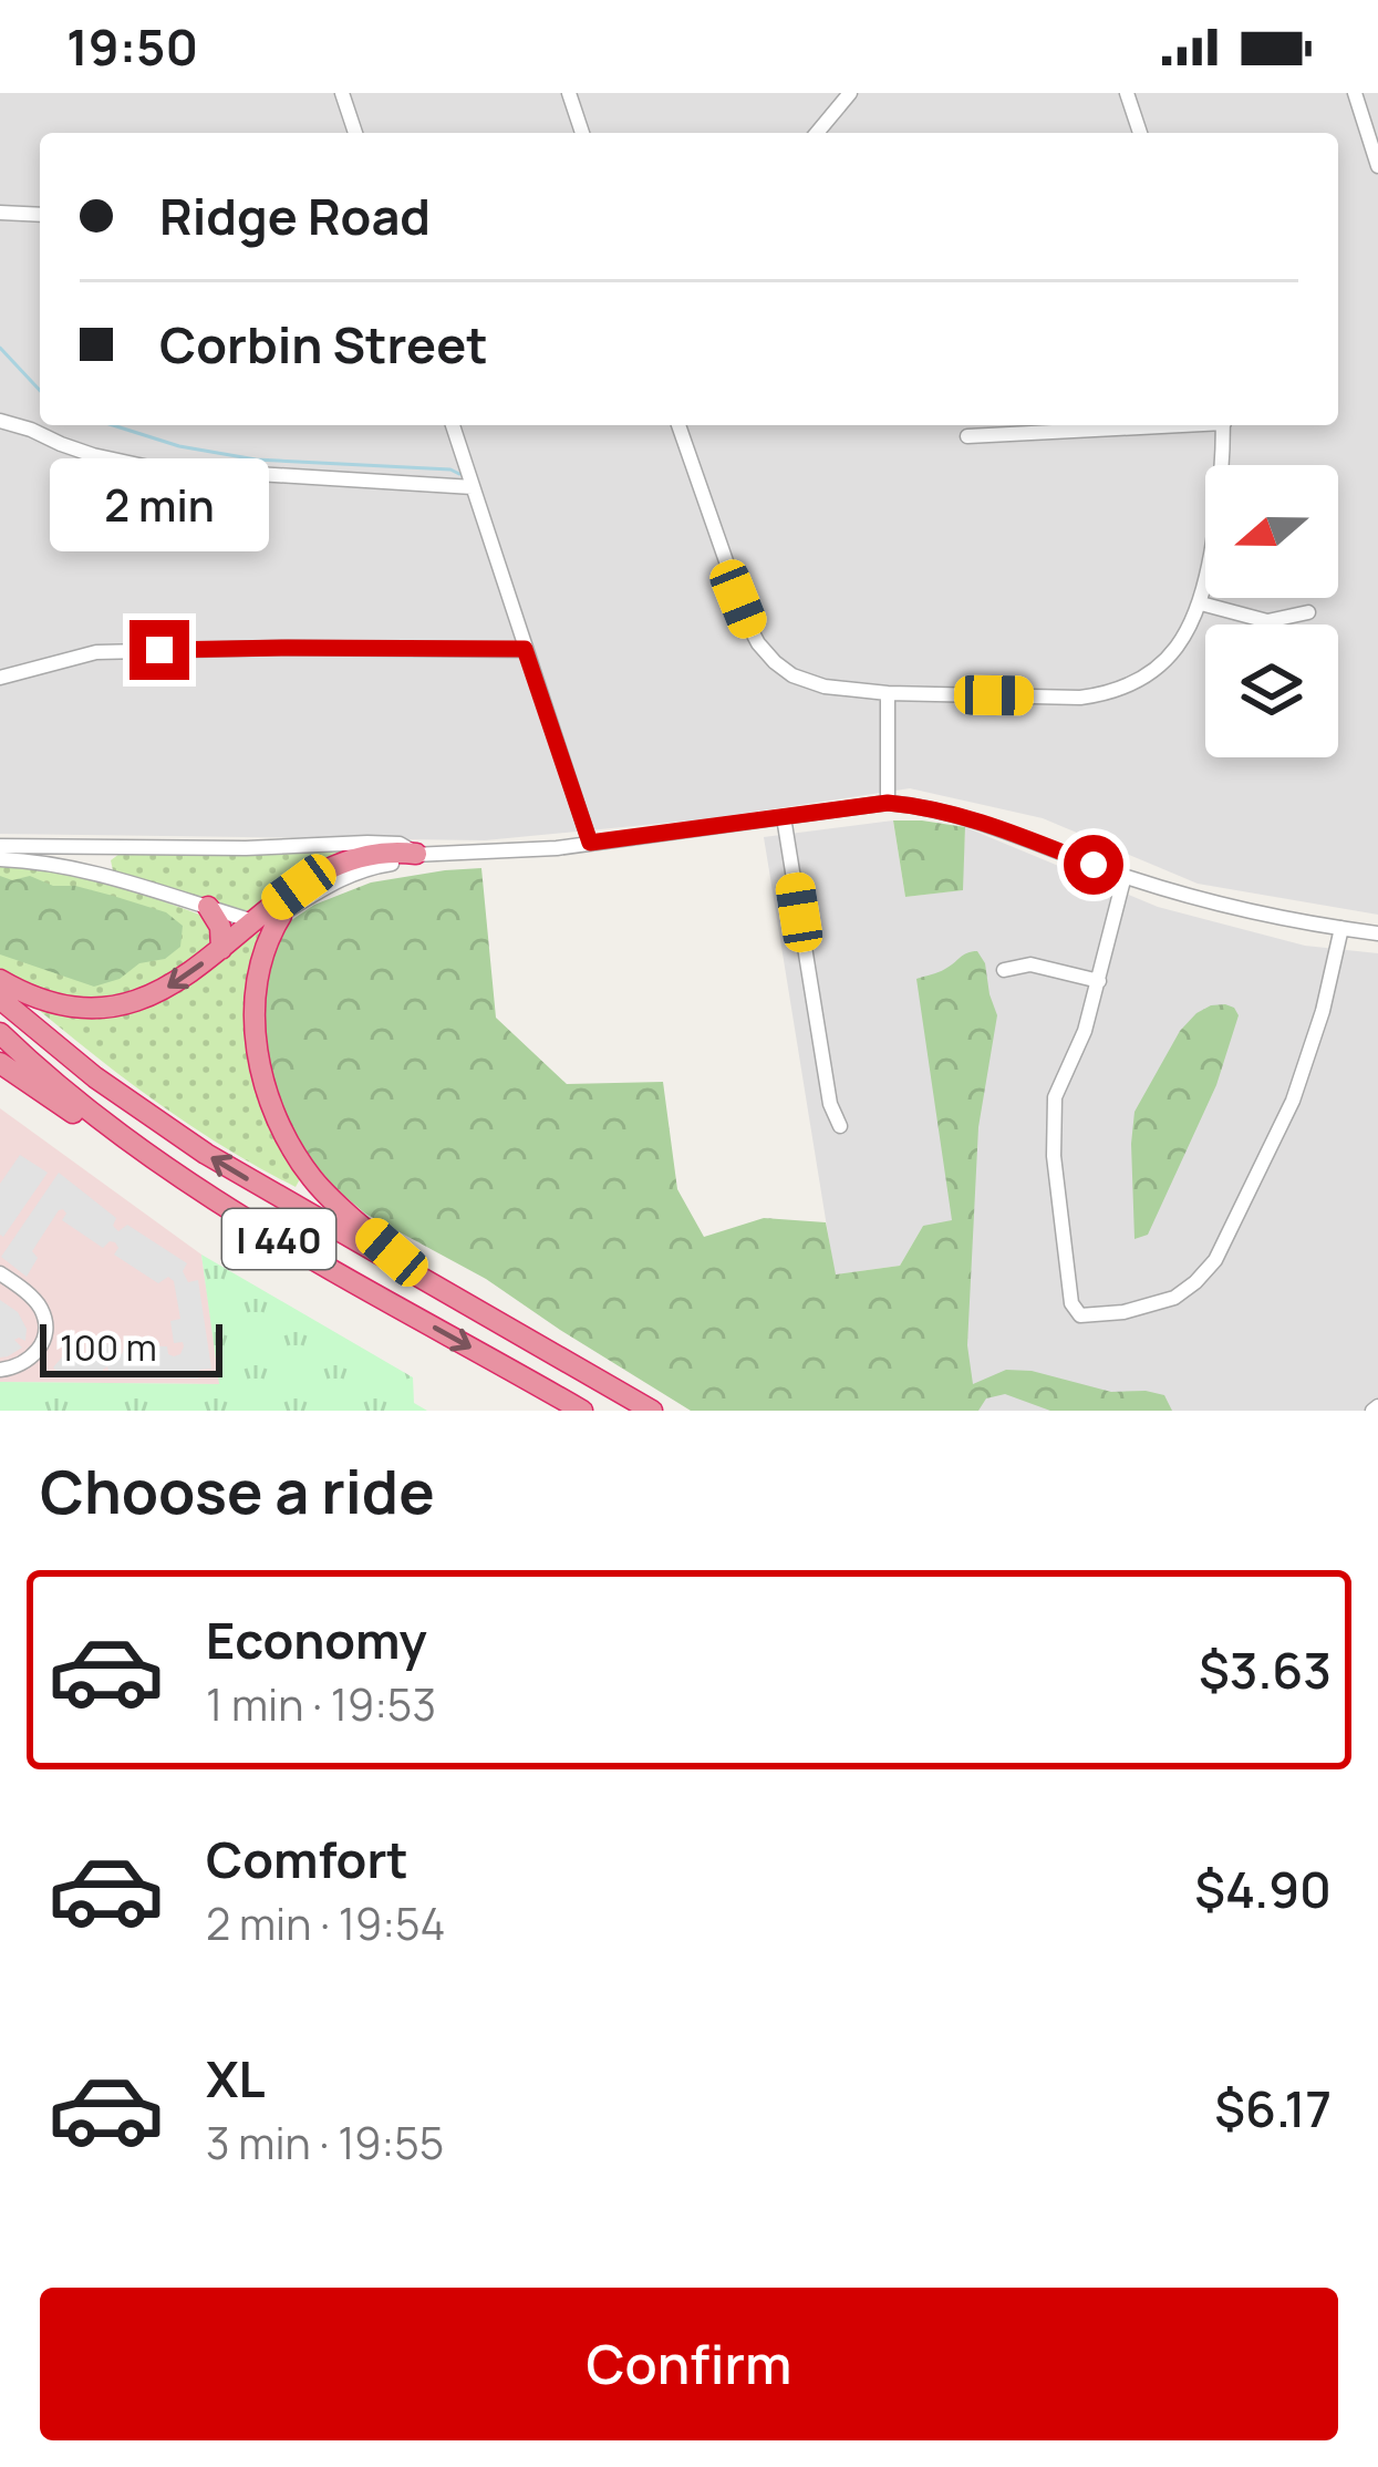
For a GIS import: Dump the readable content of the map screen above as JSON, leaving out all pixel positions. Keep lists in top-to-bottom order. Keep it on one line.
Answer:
{"streets":{"highway":["I 440"]},"scale_bar":"100 m","north":"left","page":{"status":"19:50","banner":["Ridge Road","Corbin Street"],"bubble":"2 min","scale":"100 m","heading":"Choose a ride","list":[{"name":"Economy","note":"1 min · 19:53","value":"$3.63"},{"name":"Comfort","note":"2 min · 19:54","value":"$4.90"},{"name":"XL","note":"3 min · 19:55","value":"$6.17"}],"buttons":"Confirm"}}
